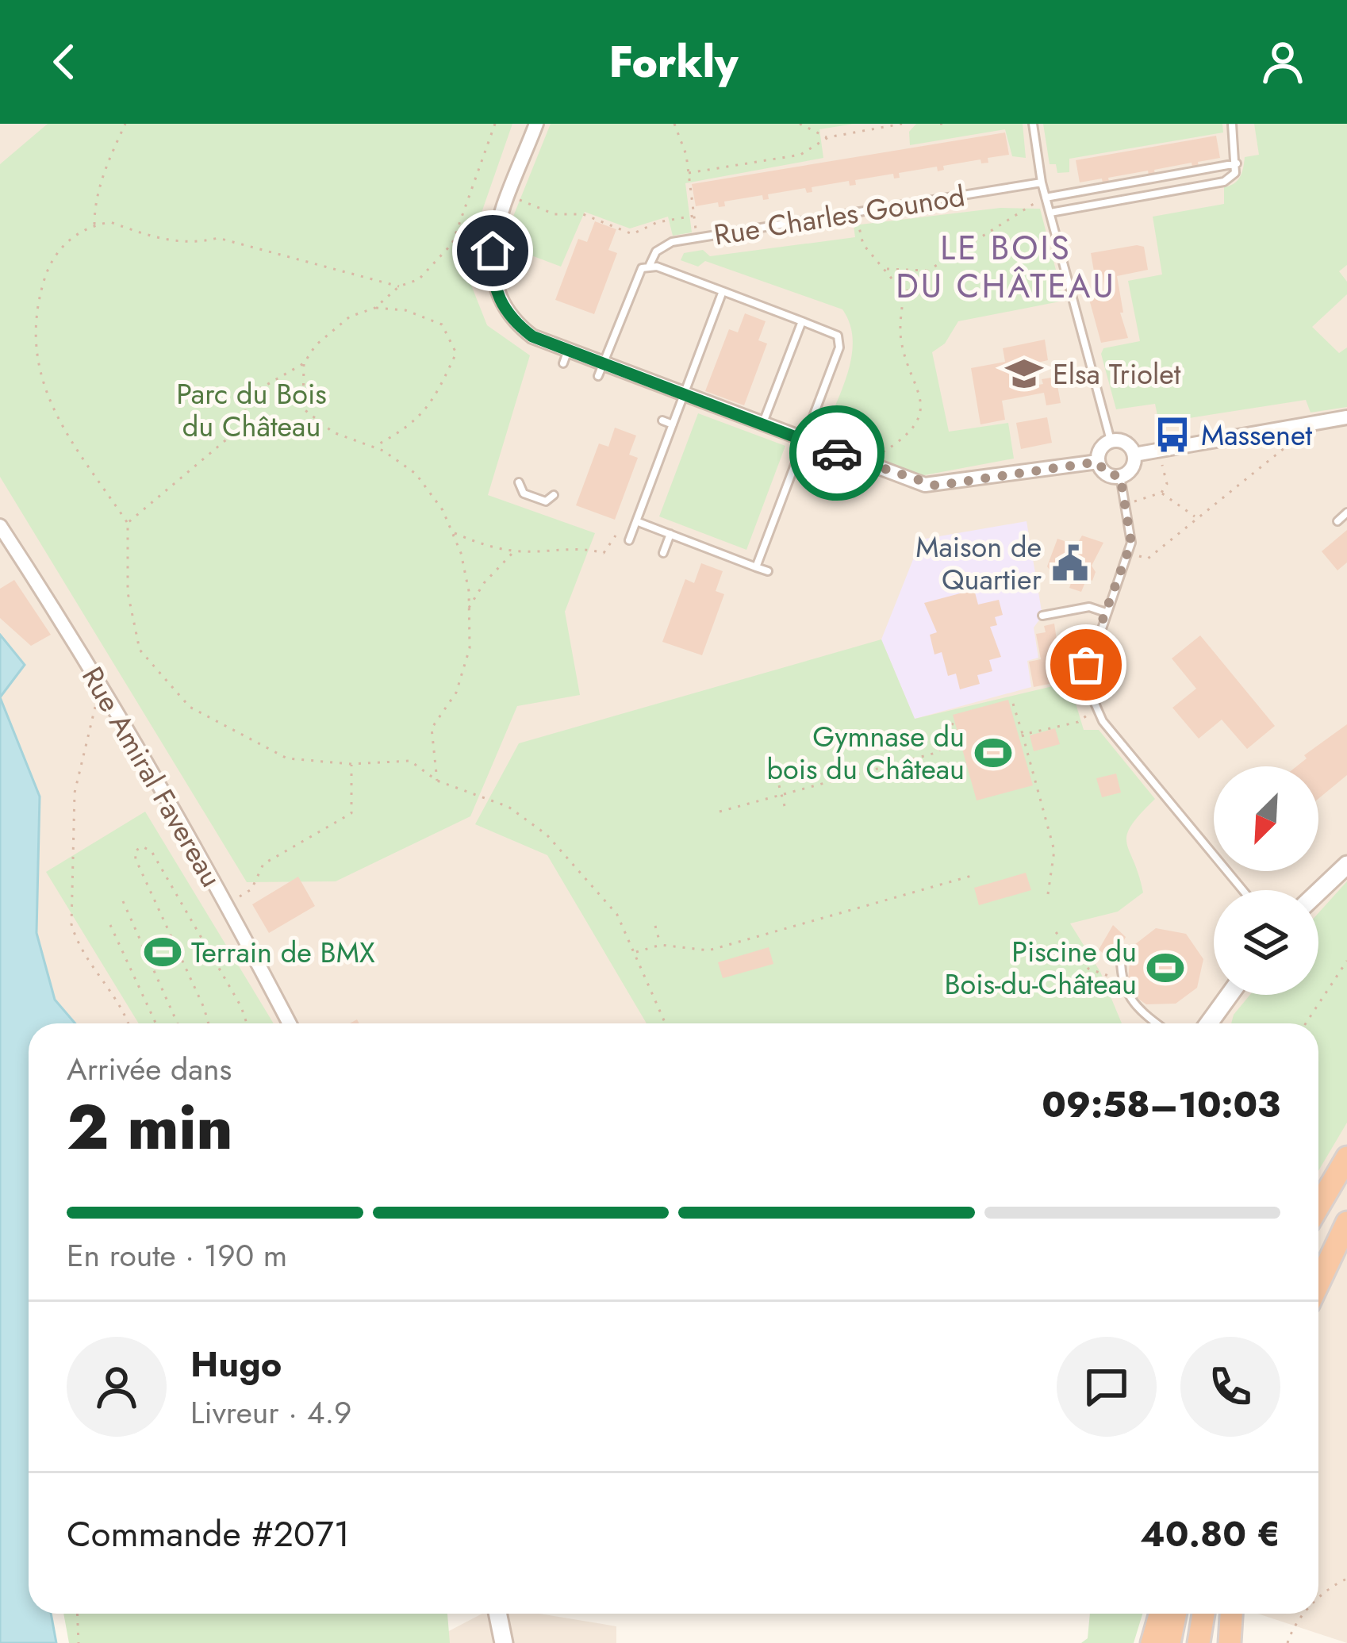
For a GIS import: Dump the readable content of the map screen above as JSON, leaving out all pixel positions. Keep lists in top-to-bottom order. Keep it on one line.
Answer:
{"streets":{"street":["Rue Amiral Favereau"],"lane":["Rue Charles Gounod"]},"districts":["LE BOIS DU CHÂTEAU"],"parks":["Parc du Bois du Château"],"places":{"school or university":["Elsa Triolet"],"bus stop":["Massenet"],"public building":["Maison de Quartier"],"sports":["Gymnase du bois du Château","Terrain de BMX","Piscine du Bois-du-Château"]},"north":"bottom left","page":{"header":"Forkly","heading":["2 min","Arrivée dans","09:58–10:03"],"panel":["Hugo","Livreur · 4.9","Commande #2071","40.80 €"],"bar":"En route · 190 m"}}
